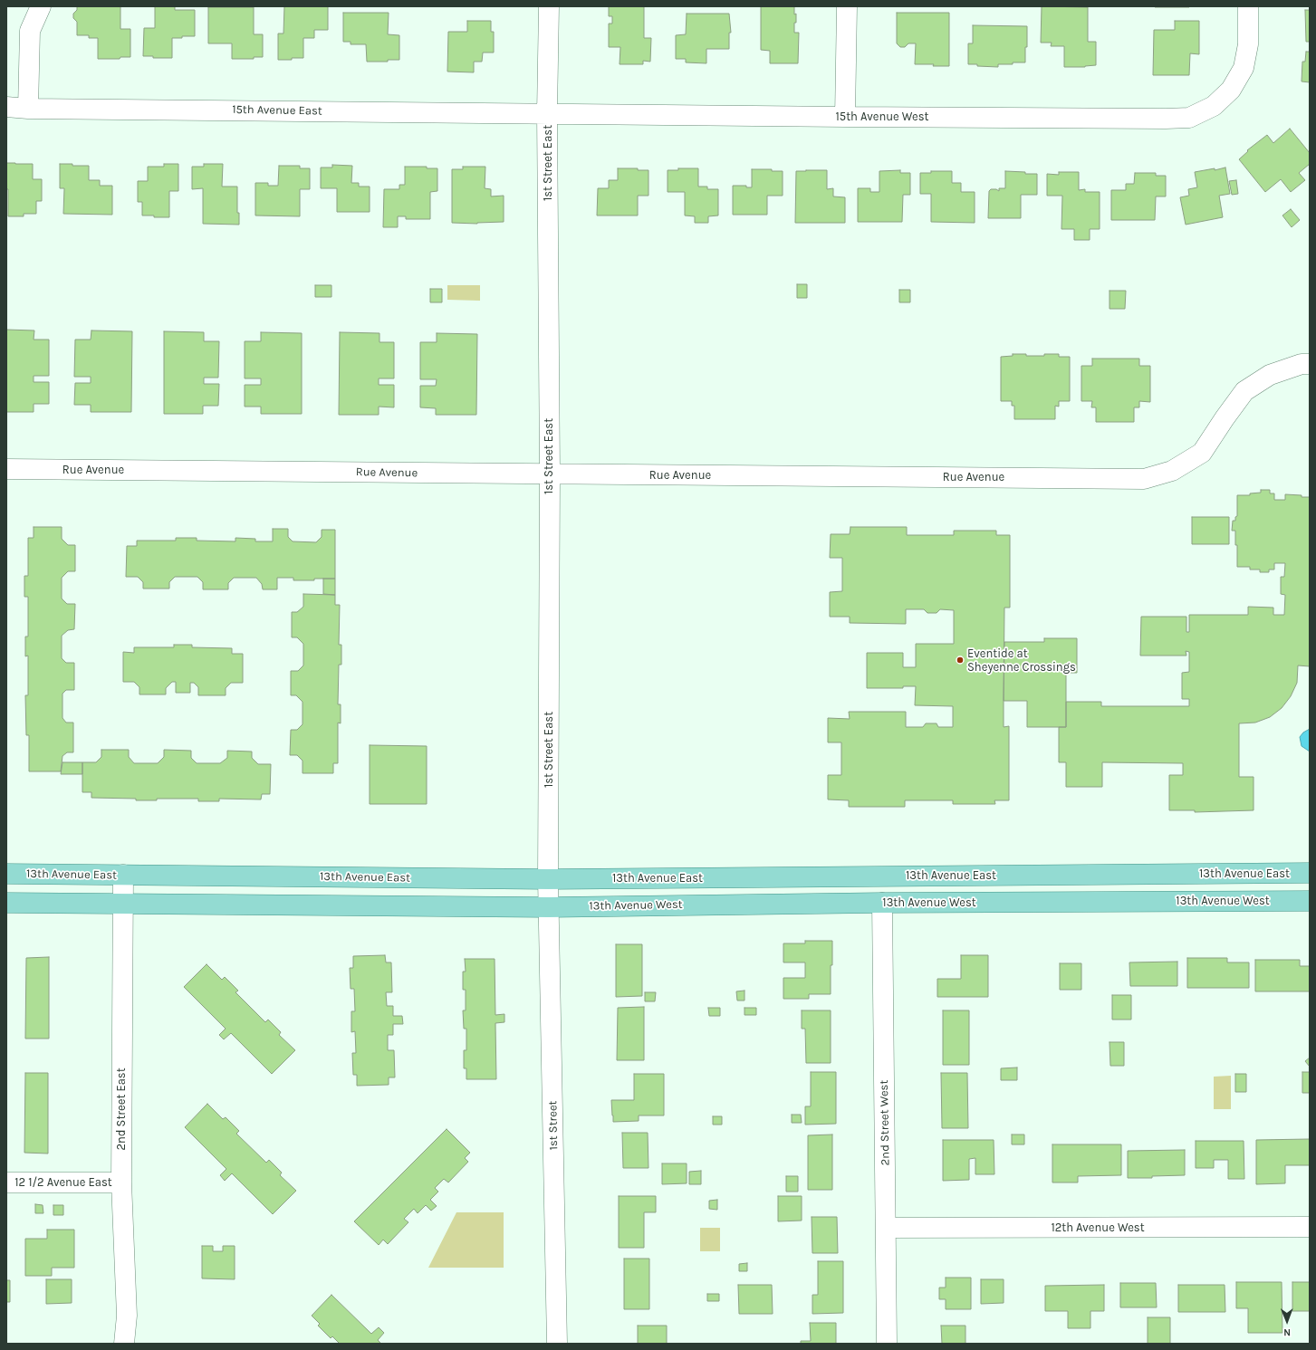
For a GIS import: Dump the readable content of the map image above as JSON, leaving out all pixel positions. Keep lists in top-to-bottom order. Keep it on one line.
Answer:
{"streets":{"main road":["13th Avenue East","13th Avenue West"],"street":["15th Avenue East","15th Avenue West","1st Street East","Rue Avenue","2nd Street East","2nd Street West","1st Street","12 1/2 Avenue East","12th Avenue West"]},"crossings":[["15th Avenue East","15th Avenue West"],["15th Avenue East","1st Street East"],["15th Avenue West","1st Street East"],["1st Street East","Rue Avenue"],["1st Street East","13th Avenue East"],["1st Street East","13th Avenue West"],["1st Street East","1st Street"],["13th Avenue East","2nd Street East"],["13th Avenue West","2nd Street West"],["13th Avenue West","1st Street"],["2nd Street East","12 1/2 Avenue East"],["2nd Street West","12th Avenue West"]],"places":["Eventide at Sheyenne Crossings"],"north":"bottom"}
